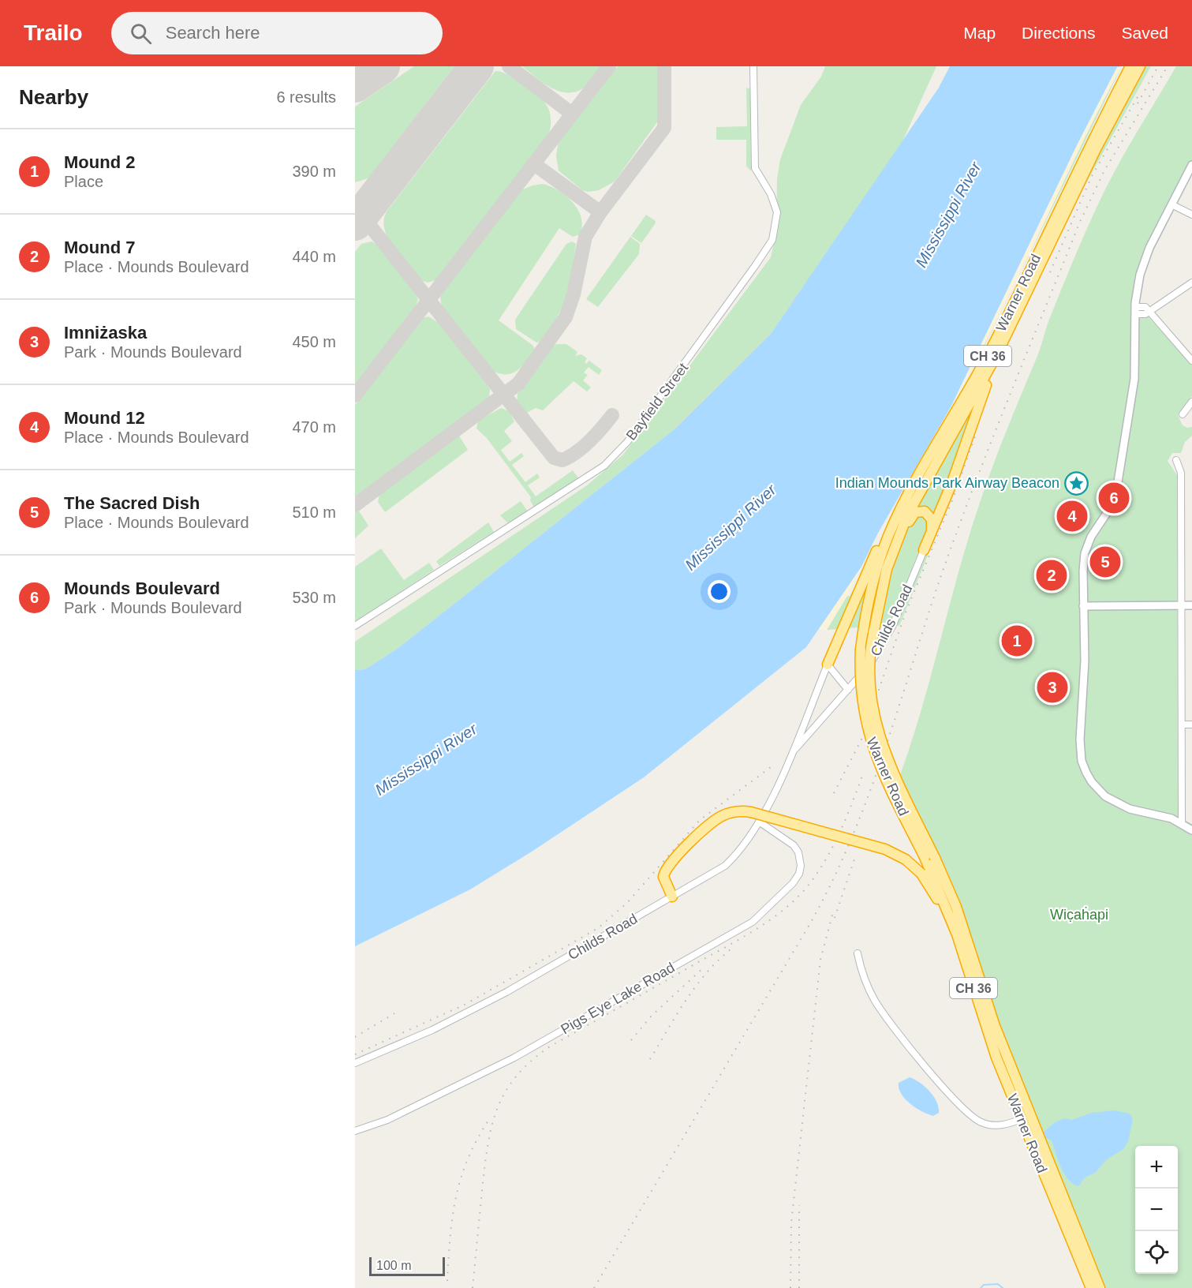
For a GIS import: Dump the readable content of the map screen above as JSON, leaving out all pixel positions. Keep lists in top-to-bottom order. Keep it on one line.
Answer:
{"streets":{"highway":["Warner Road","CH 36"],"street":["Bayfield Street","Childs Road","Pigs Eye Lake Road"]},"crossings":[["Childs Road","Pigs Eye Lake Road"]],"water":["Mississippi River"],"parks":["Wic̣aḣapi"],"places":{"place":["Indian Mounds Park Airway Beacon"]},"scale_bar":"100 m","page":{"header":"Trailo","search":"Search here","nav":["Map","Directions","Saved"],"heading":["Nearby","6 results"],"list":[{"mark":"1","name":"Mound 2","note":"Place","value":"390 m"},{"mark":"2","name":"Mound 7","note":"Place · Mounds Boulevard","value":"440 m"},{"mark":"3","name":"Imniżaska","note":"Park · Mounds Boulevard","value":"450 m"},{"mark":"4","name":"Mound 12","note":"Place · Mounds Boulevard","value":"470 m"},{"mark":"5","name":"The Sacred Dish","note":"Place · Mounds Boulevard","value":"510 m"},{"mark":"6","name":"Mounds Boulevard","note":"Park · Mounds Boulevard","value":"530 m"}],"pins":["6","4","5","2","1","3"],"map_buttons":["+","−"],"scale":"100 m"}}
